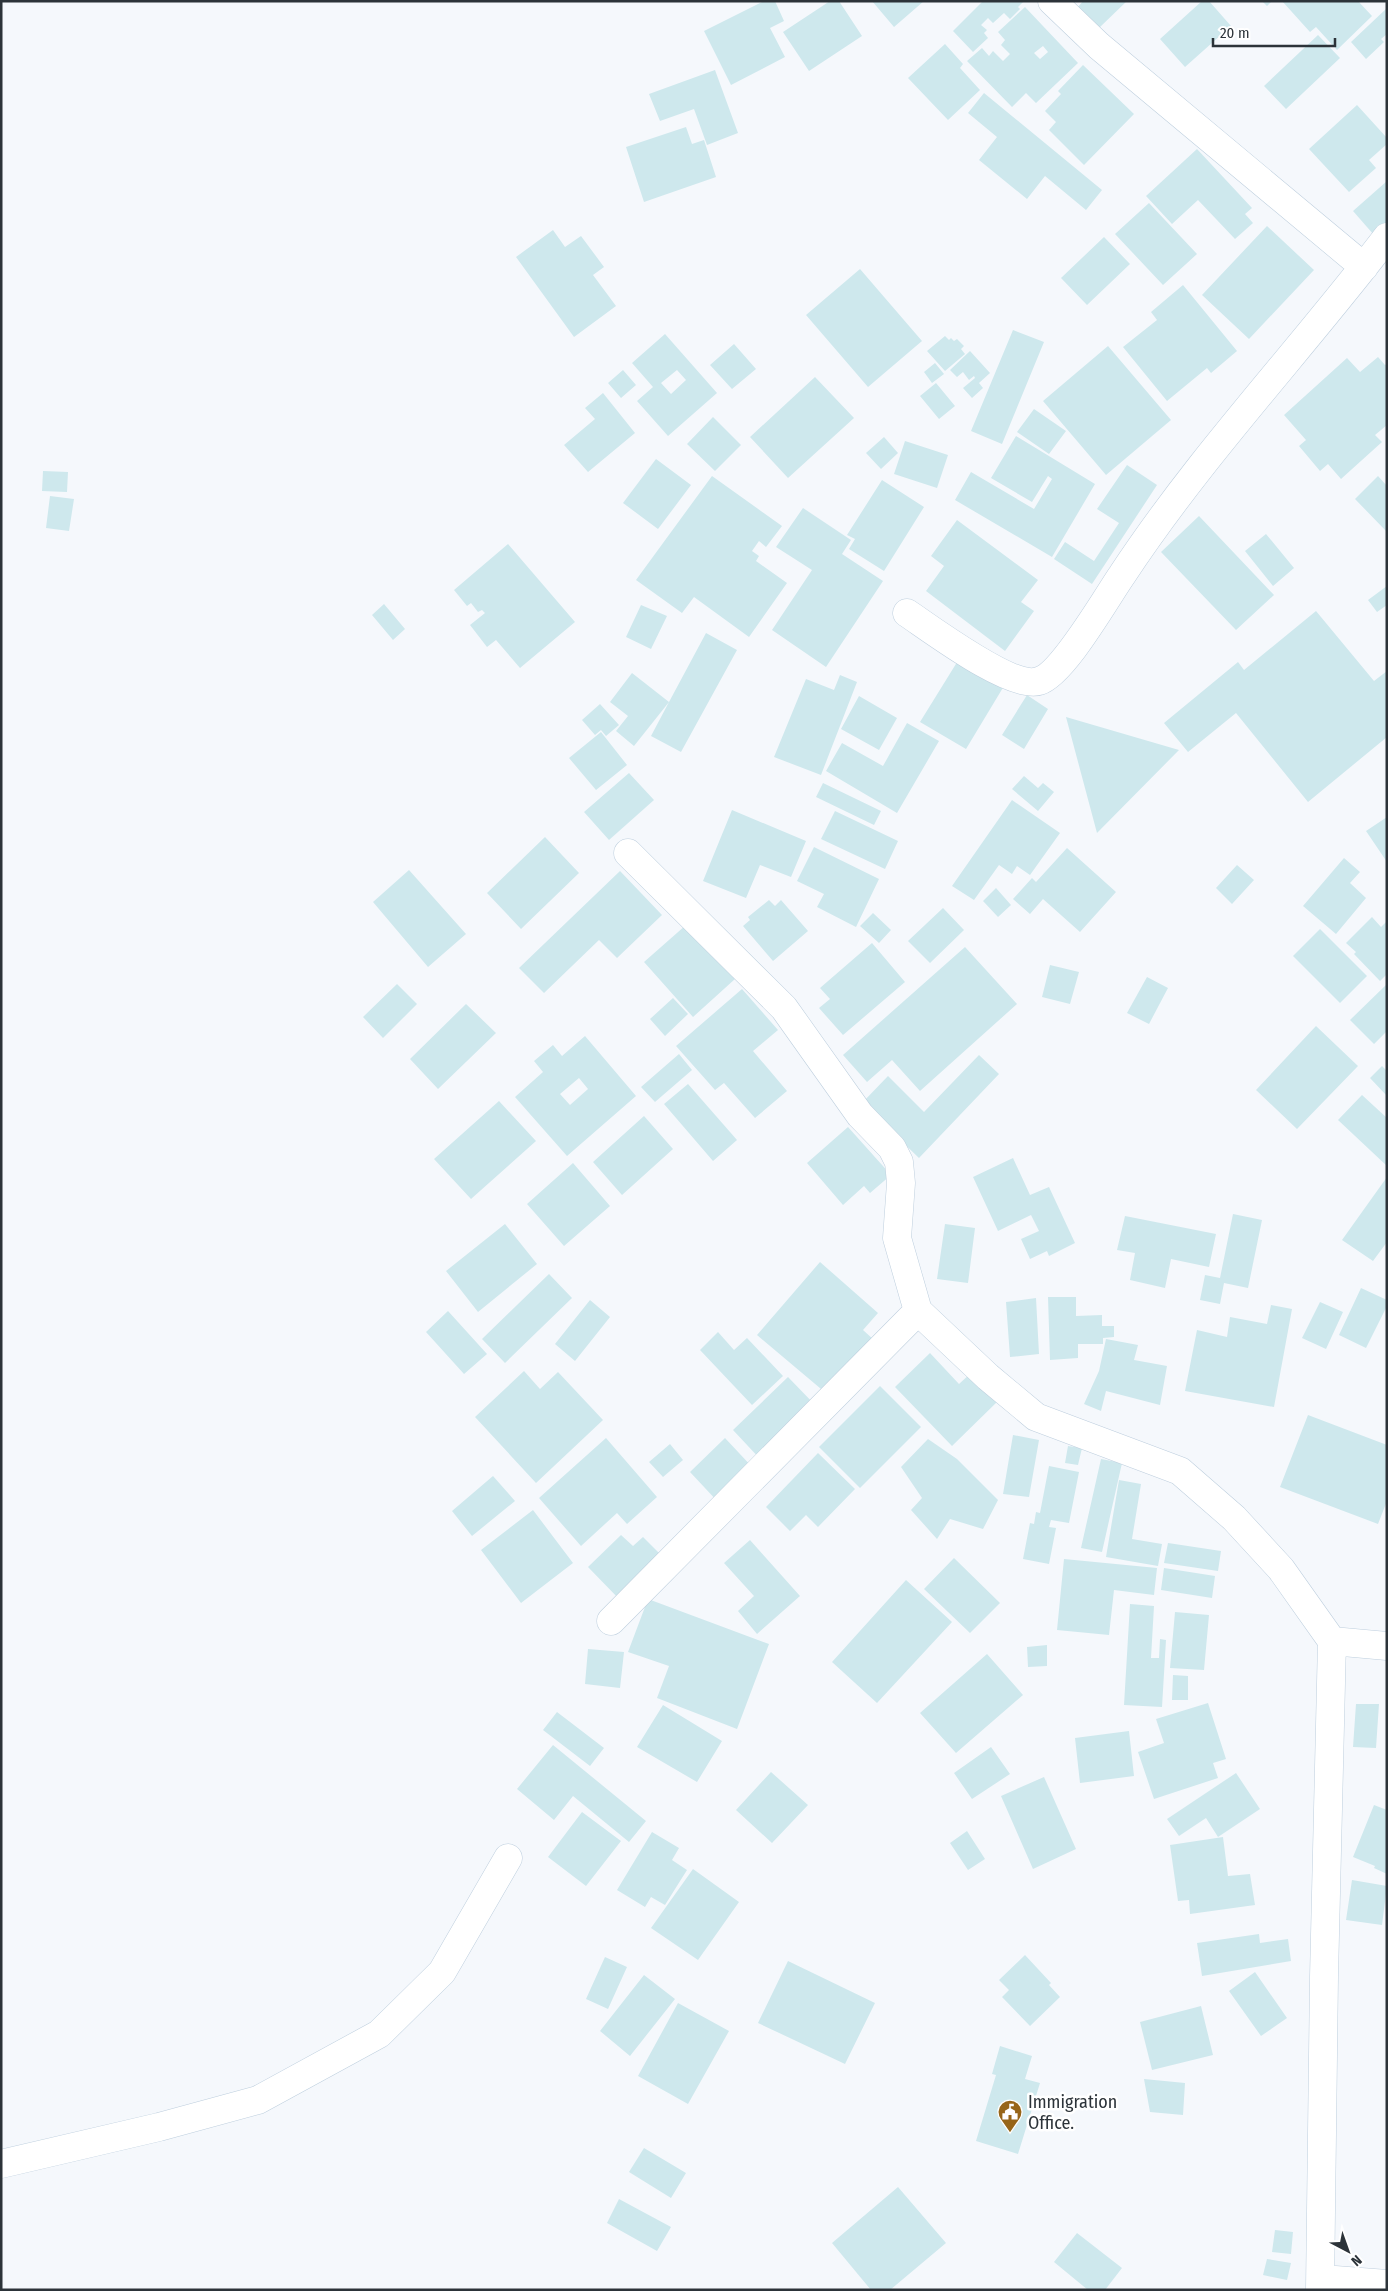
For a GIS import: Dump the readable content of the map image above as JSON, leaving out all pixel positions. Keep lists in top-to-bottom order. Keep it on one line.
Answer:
{"places":{"public building":["Immigration Office."]},"scale_bar":"20 m","north":"bottom right"}
